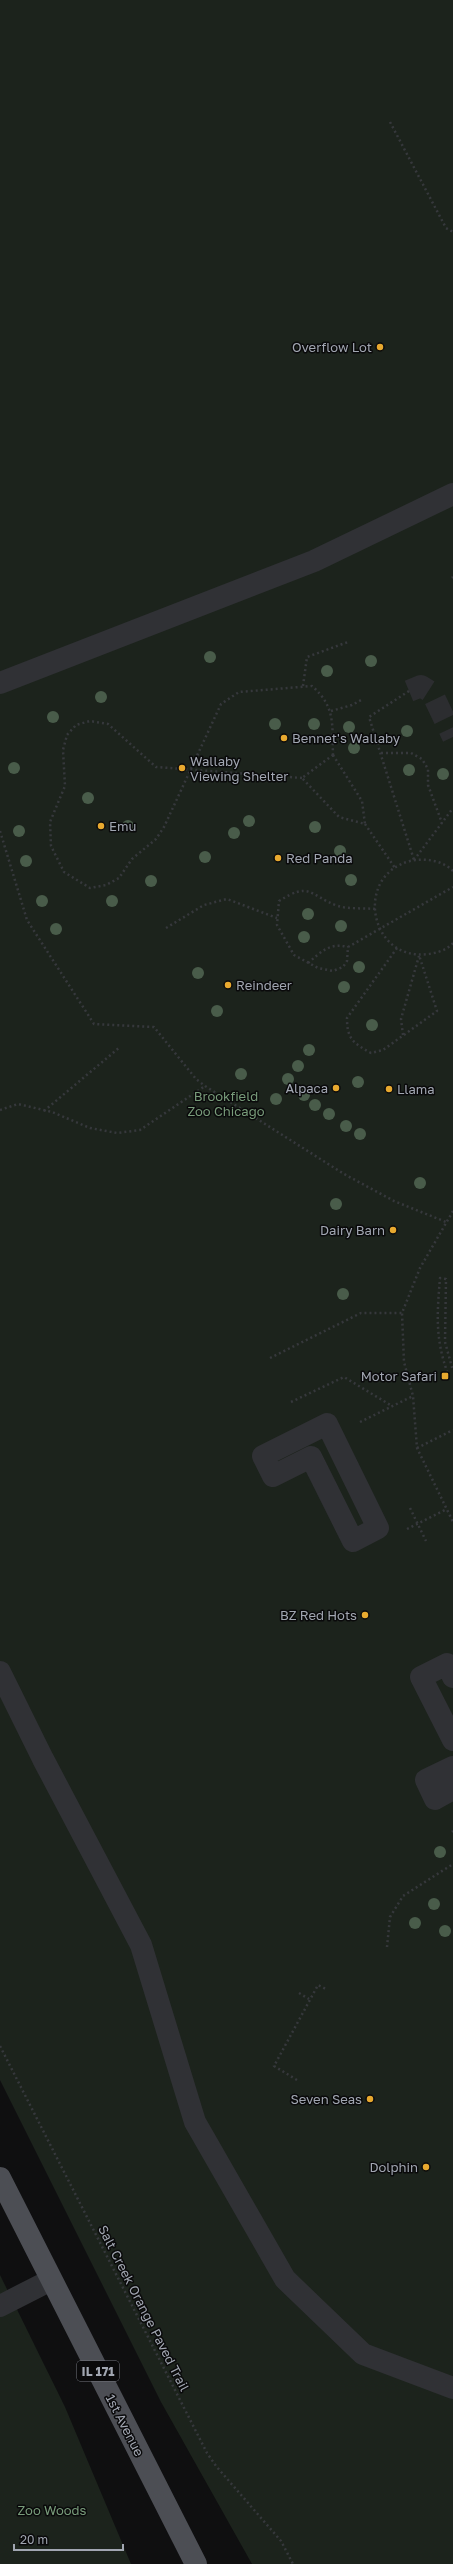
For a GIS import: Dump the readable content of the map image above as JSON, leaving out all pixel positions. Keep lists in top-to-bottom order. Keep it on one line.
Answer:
{"streets":{"main road":["IL 171","1st Avenue"],"path":["Salt Creek Orange Paved Trail"]},"parks":["Brookfield Zoo Chicago","Zoo Woods"],"places":{"other":["Overflow Lot","Bennet's Wallaby","Wallaby Viewing Shelter","Emu","Red Panda","Reindeer","Alpaca","Llama","Dairy Barn","BZ Red Hots","Seven Seas","Dolphin"],"transit":["Motor Safari"]},"scale_bar":"20 m"}
